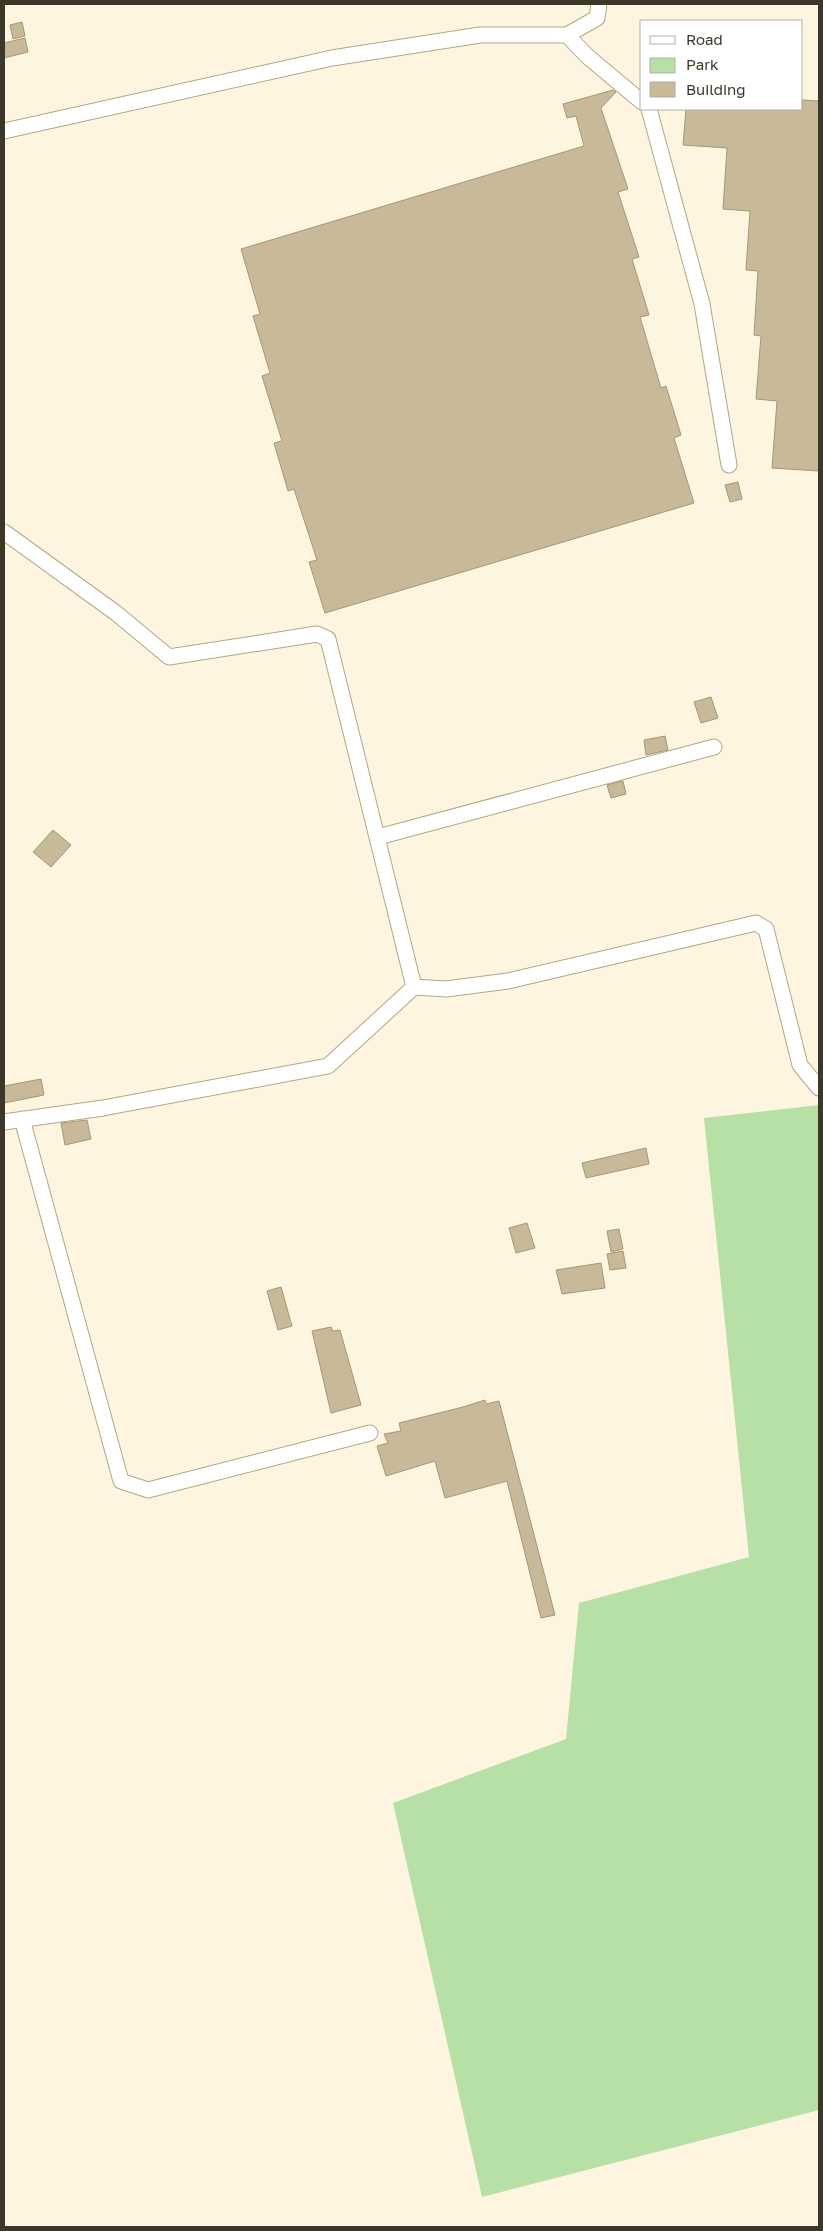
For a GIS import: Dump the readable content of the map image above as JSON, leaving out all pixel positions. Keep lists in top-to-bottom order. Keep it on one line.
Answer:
{"legend":["Road","Park","Building"]}
